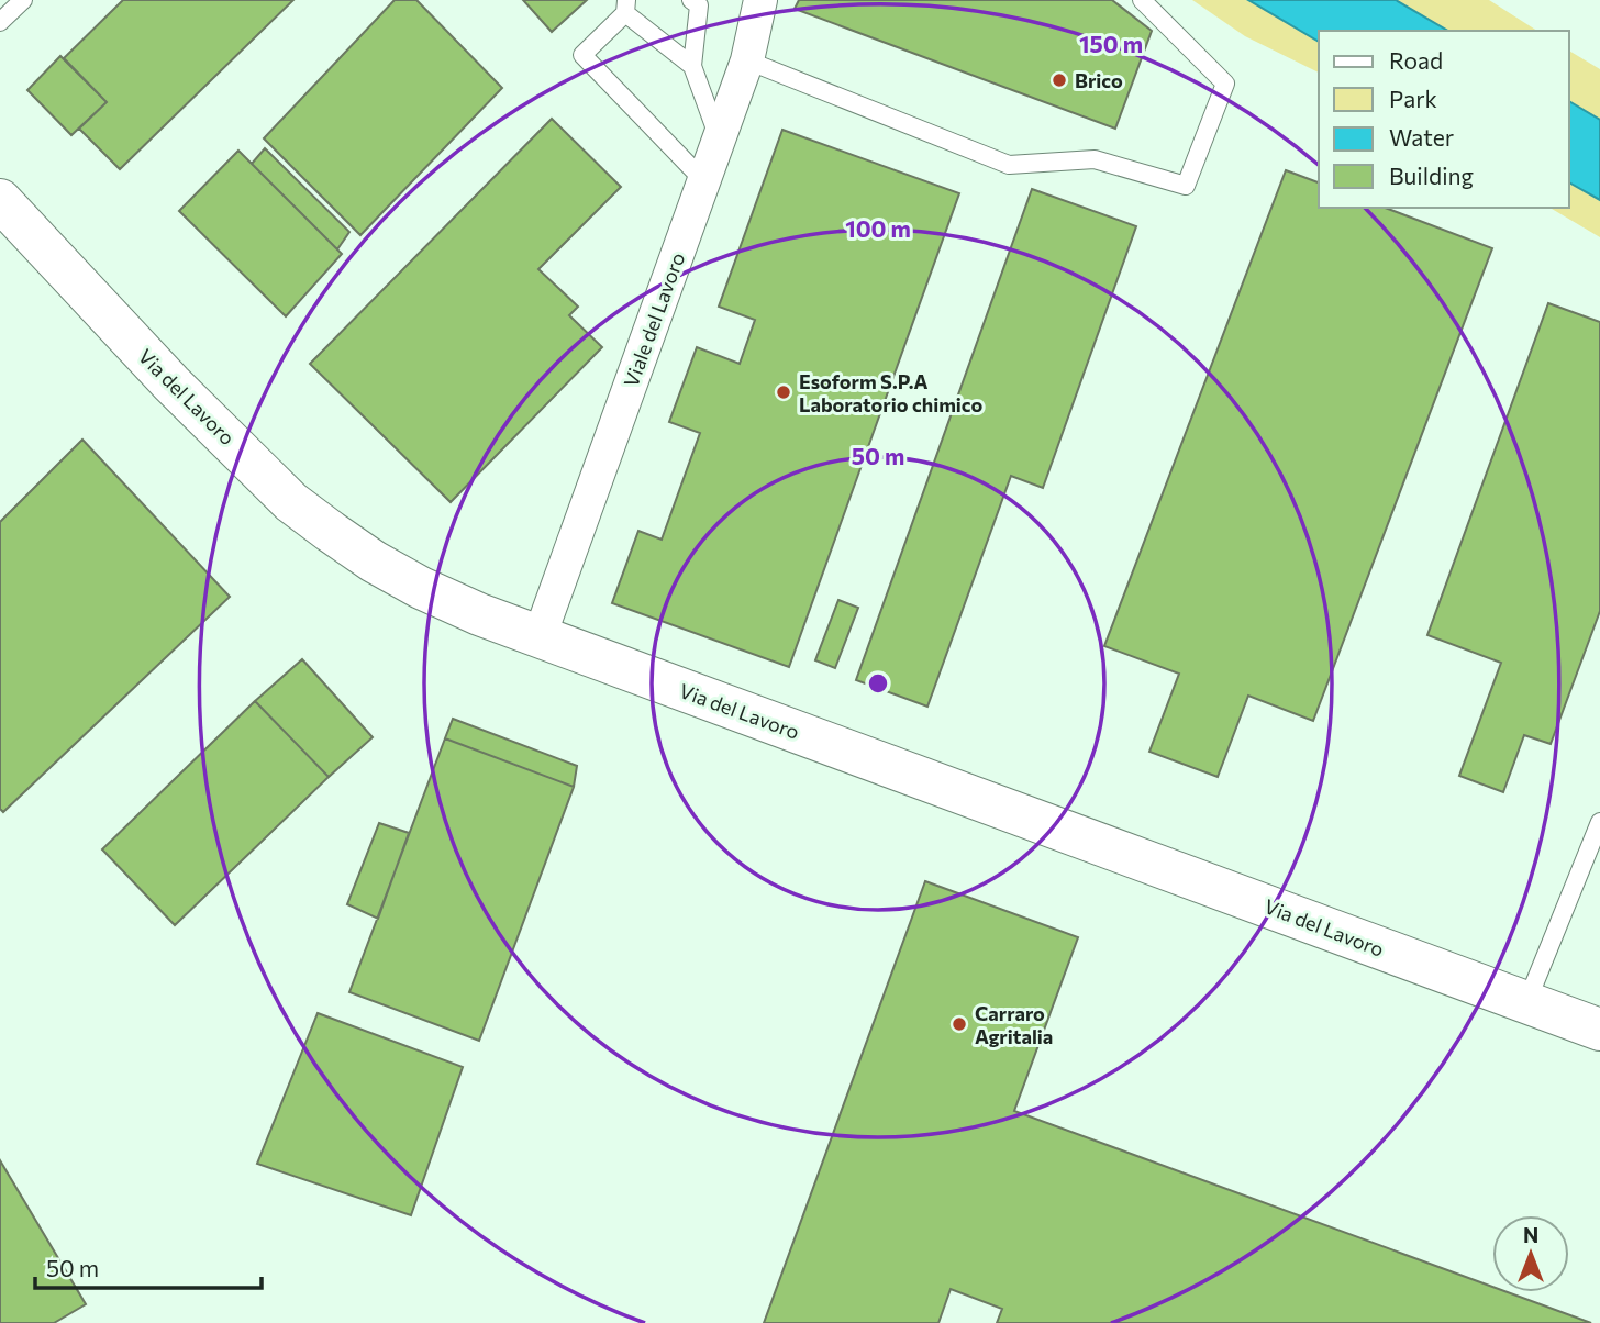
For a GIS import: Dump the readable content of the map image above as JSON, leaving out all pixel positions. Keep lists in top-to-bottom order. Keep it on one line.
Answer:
{"streets":{"main road":["Via del Lavoro"],"street":["Viale del Lavoro"]},"crossings":[["Viale del Lavoro","Via del Lavoro"]],"places":["Brico","Esoform S.P.A Laboratorio chimico","Carraro Agritalia"],"legend":["Road","Park","Water","Building"],"scale_bar":"50 m","north":"top","rings":["150 m","100 m","50 m"]}
